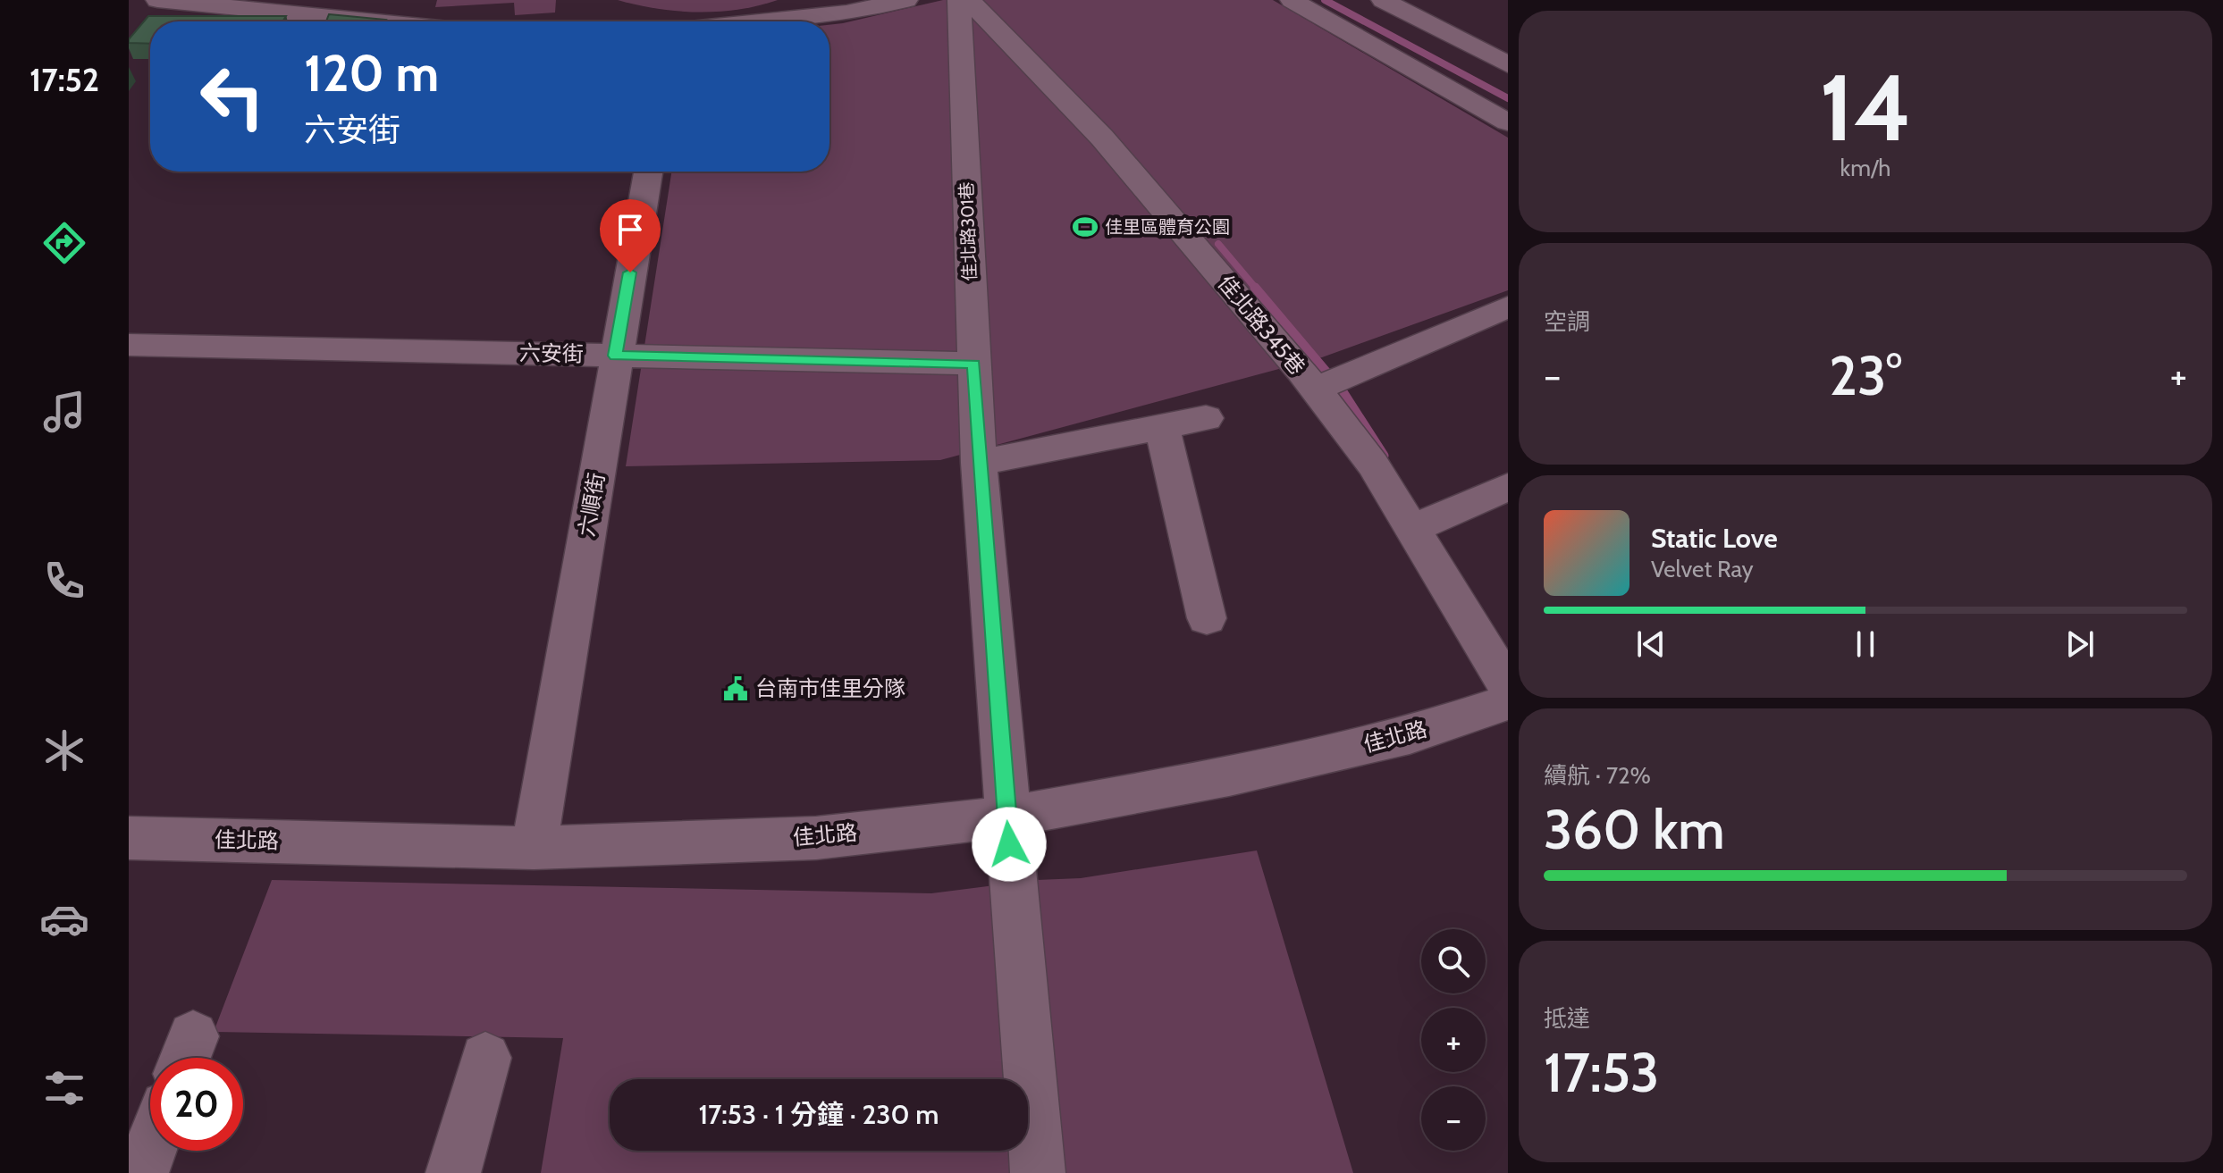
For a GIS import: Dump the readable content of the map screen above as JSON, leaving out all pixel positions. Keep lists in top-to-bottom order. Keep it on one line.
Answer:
{"streets":{"street":["佳北路301巷","佳北路345巷","六安街","六順街","佳北路"]},"crossings":[["佳北路301巷","六安街"],["佳北路301巷","佳北路"],["六安街","六順街"],["六順街","佳北路"]],"places":{"sports":["佳里區體育公園"],"public building":["台南市佳里分隊"]},"page":{"tabs":"17:52","tile":[["14","km/h"],"空調",["續航 · 72%","360 km"],["抵達","17:53"]],"turn":["120 m","六安街"],"heat":["−","23°","+"],"song":["Static Love","Velvet Ray"],"map_buttons":["+","−"],"limit":"20","trip":"17:53 · 1 分鐘 · 230 m"}}
